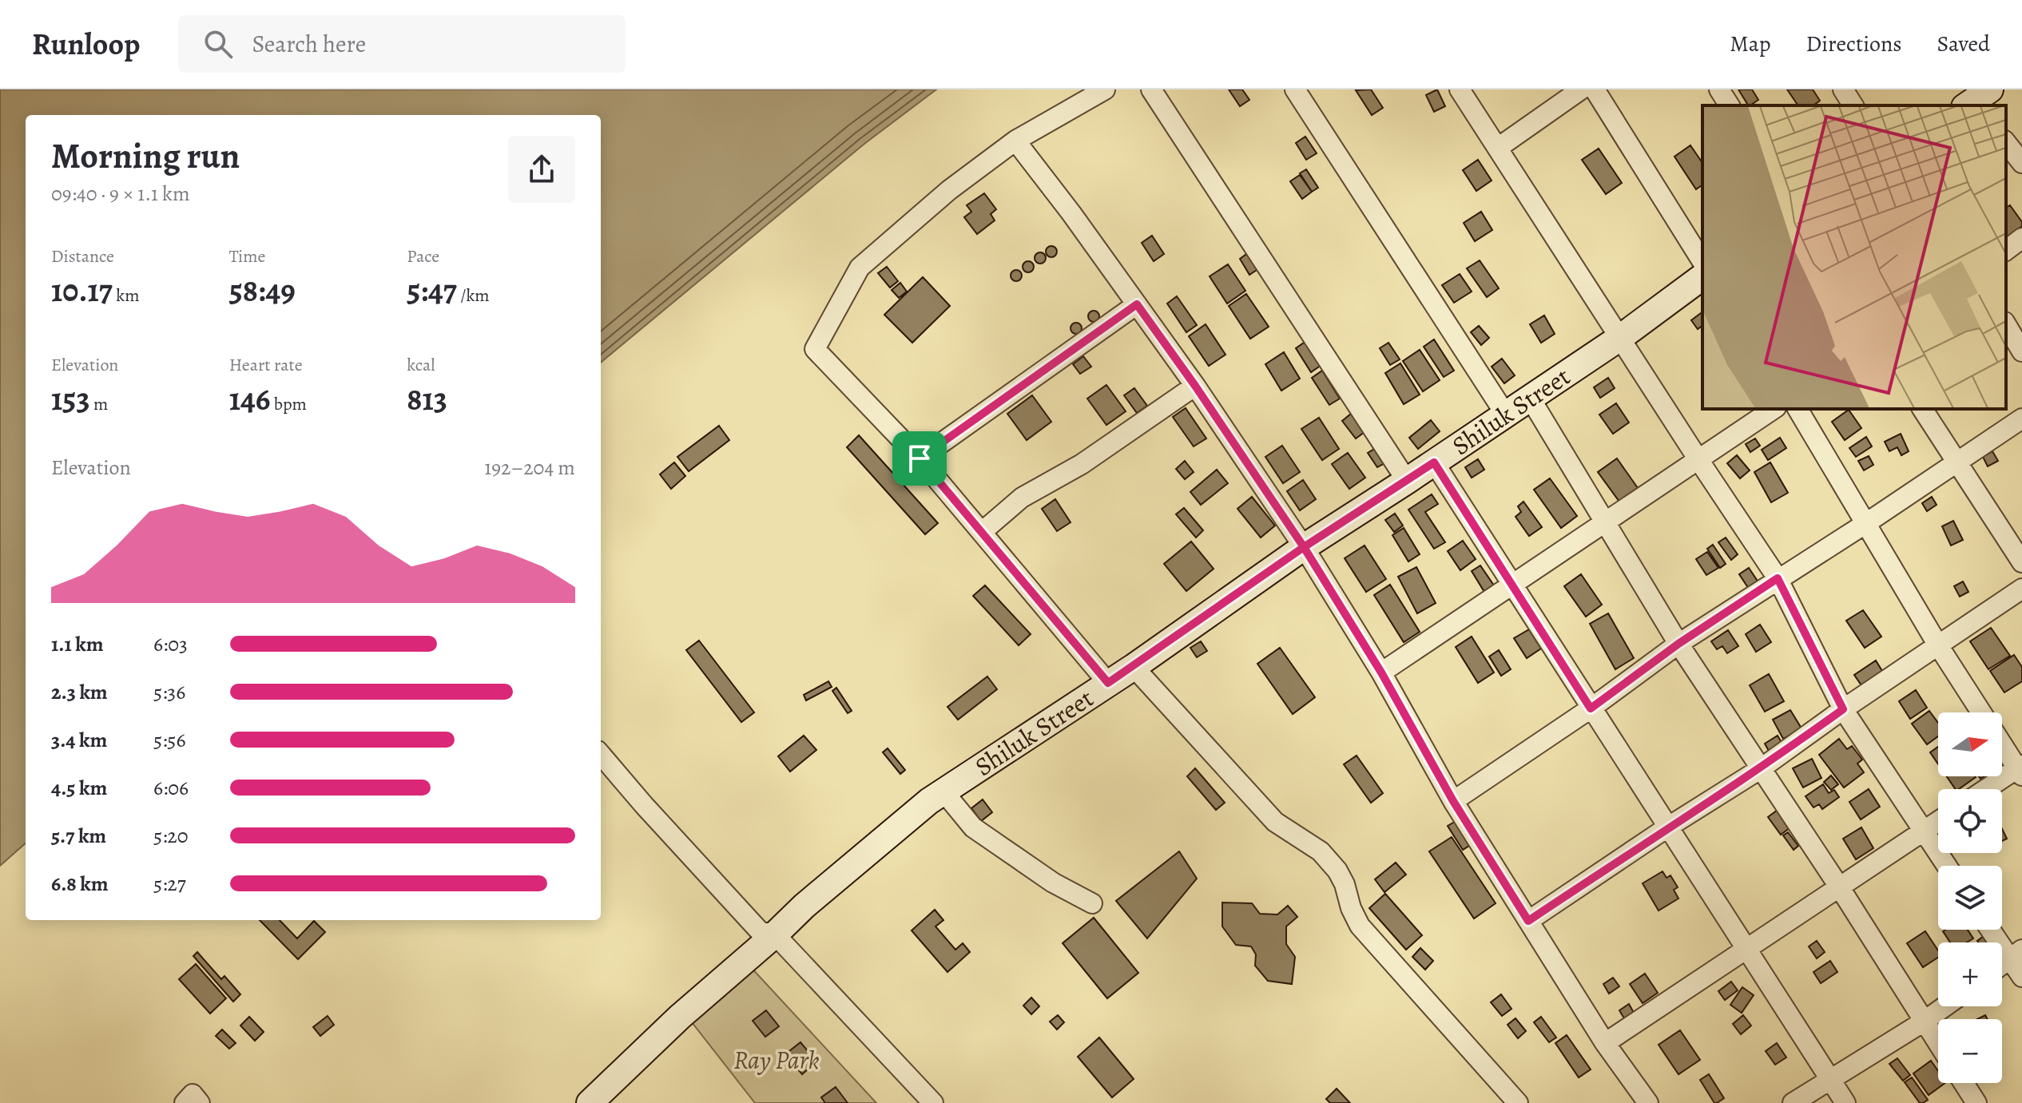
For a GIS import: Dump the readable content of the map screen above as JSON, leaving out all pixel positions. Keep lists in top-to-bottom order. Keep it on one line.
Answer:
{"streets":{"street":["Shiluk Street"]},"parks":["Ray Park"],"north":"right","page":{"header":"Runloop","search":"Search here","nav":["Map","Directions","Saved"],"heading":["Morning run","09:40 · 9 × 1.1 km"],"stats":[["Distance","10.17 km"],["Time","58:49"],["Pace","5:47 /km"],["Elevation","153 m"],["Heart rate","146 bpm"],["kcal","813"]],"chart":["Elevation","192–204 m"],"list":[{"name":"1.1 km","note":"6:03"},{"name":"2.3 km","note":"5:36"},{"name":"3.4 km","note":"5:56"},{"name":"4.5 km","note":"6:06"},{"name":"5.7 km","note":"5:20"},{"name":"6.8 km","note":"5:27"}],"map_buttons":["+","−"]}}
